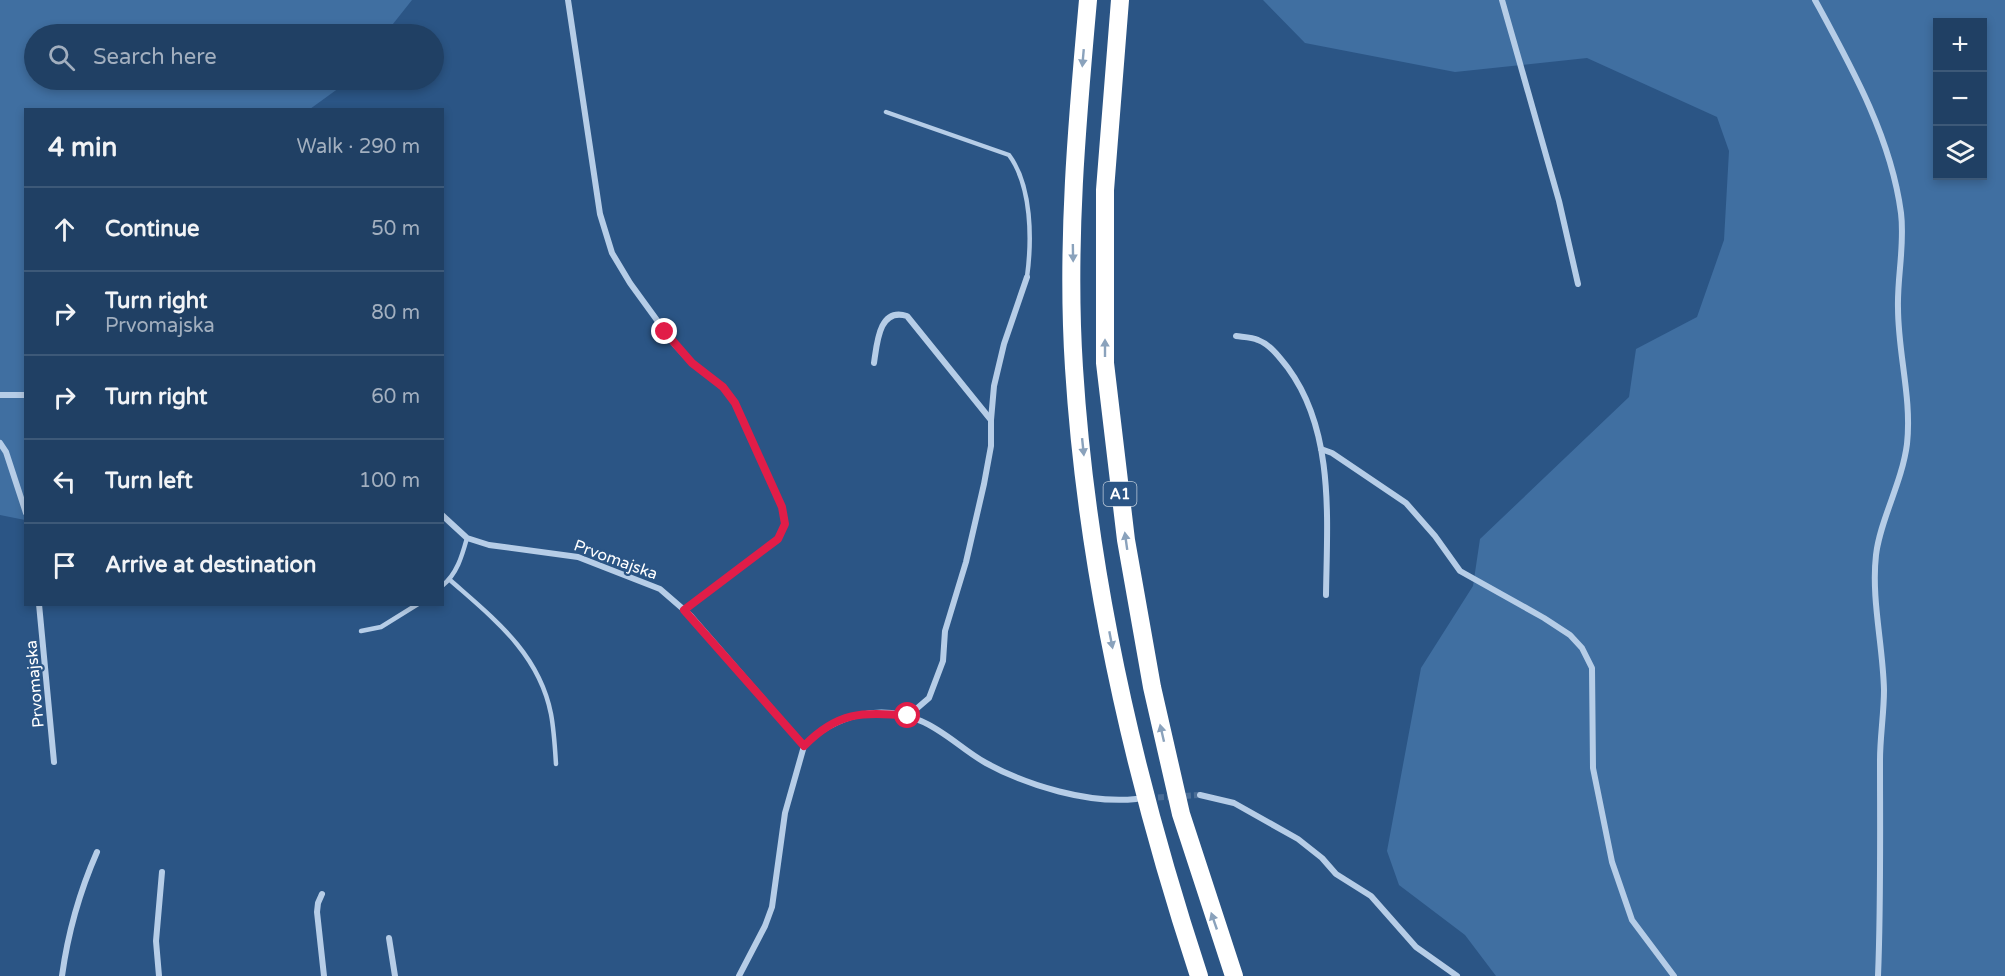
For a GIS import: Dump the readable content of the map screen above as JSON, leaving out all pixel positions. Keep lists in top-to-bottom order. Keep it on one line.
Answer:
{"streets":{"highway":["A1"],"street":["Prvomajska"]},"page":{"map_buttons":["+","−"],"search":"Search here","heading":["4 min","Walk · 290 m"],"list":[["Continue","50 m"],["Turn right","Prvomajska","80 m"],["Turn right","60 m"],["Turn left","100 m"],"Arrive at destination"]}}
